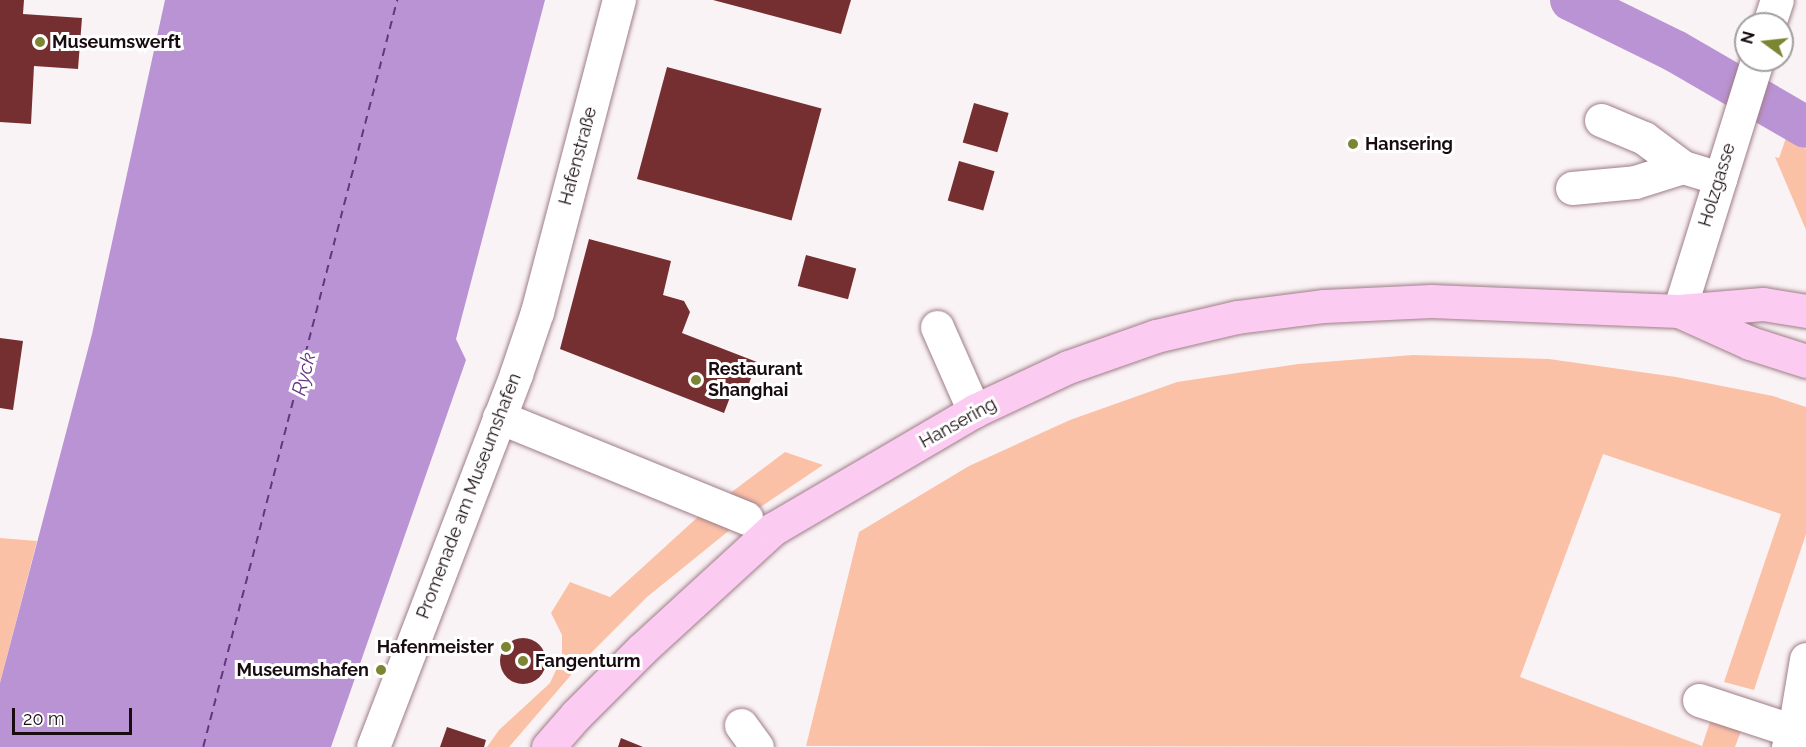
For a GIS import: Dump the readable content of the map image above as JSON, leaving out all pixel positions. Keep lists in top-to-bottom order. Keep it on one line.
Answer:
{"streets":{"main road":["Hansering"],"street":["Hafenstraße","Holzgasse","Promenade am Museumshafen"]},"crossings":[["Hafenstraße","Promenade am Museumshafen"],["Holzgasse","Hansering"]],"water":["Ryck"],"places":["Museumswerft","Hansering","Restaurant Shanghai","Hafenmeister","Fangenturm","Museumshafen"],"scale_bar":"20 m","north":"left"}
